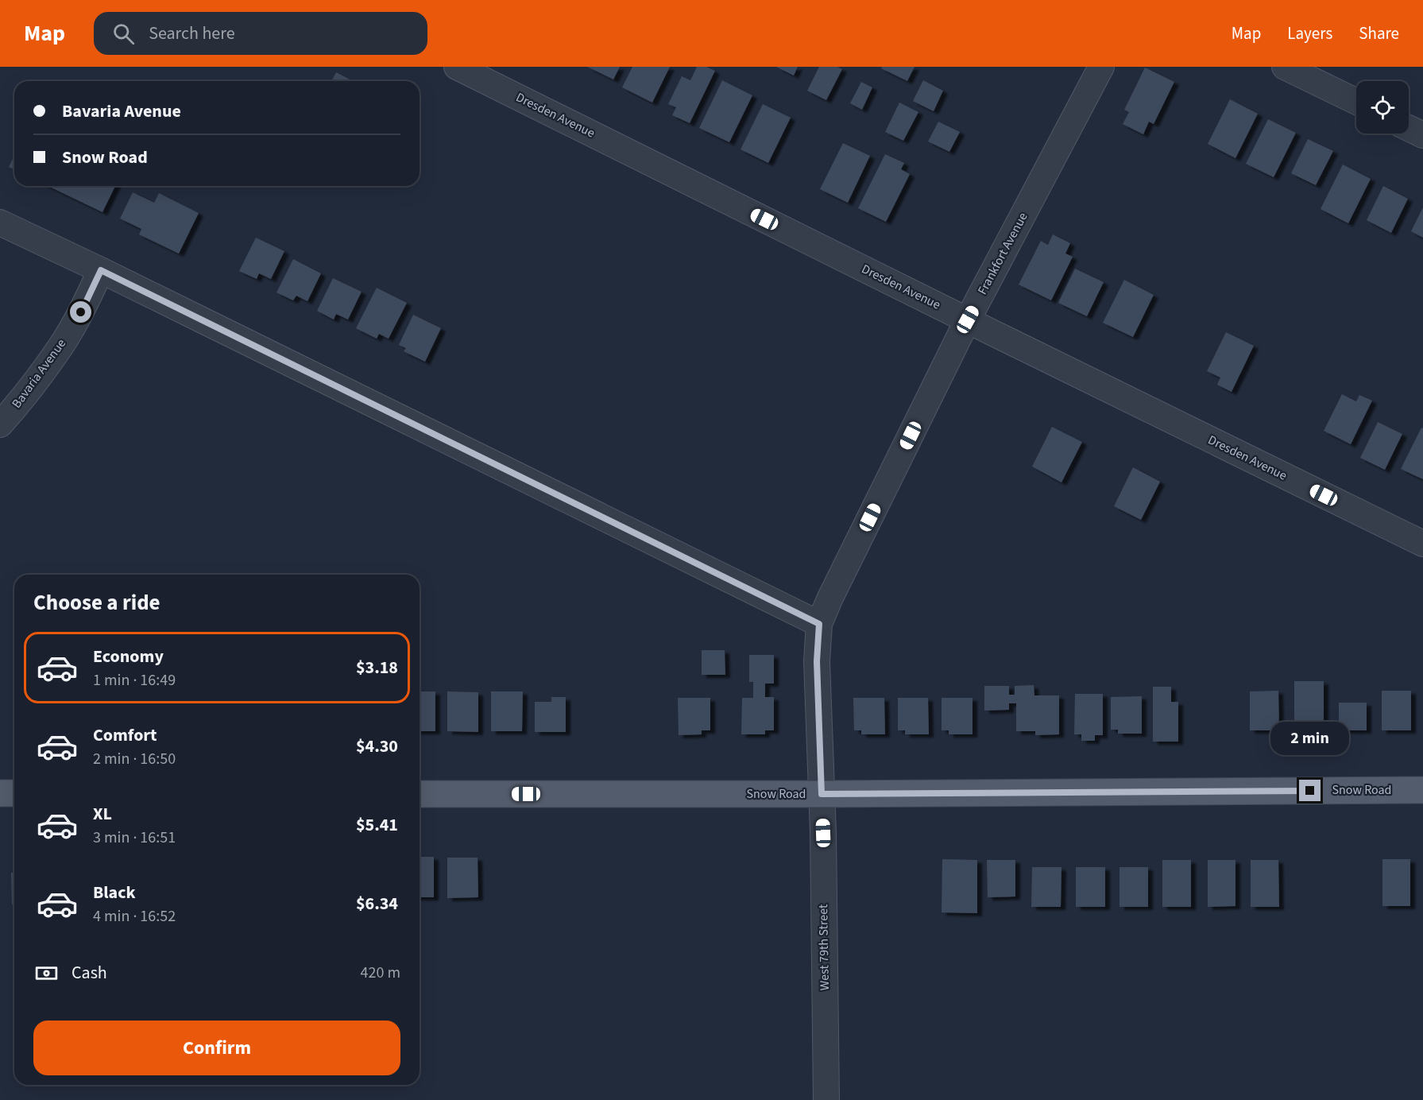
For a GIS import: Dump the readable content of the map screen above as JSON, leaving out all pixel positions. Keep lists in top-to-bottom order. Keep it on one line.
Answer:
{"streets":{"main road":["Snow Road"],"street":["Dresden Avenue","Frankfort Avenue","Bavaria Avenue","West 79th Street"]},"crossings":[["Dresden Avenue","Frankfort Avenue"],["Frankfort Avenue","Snow Road"],["Frankfort Avenue","West 79th Street"],["Snow Road","West 79th Street"]],"page":{"header":"Map","search":"Search here","nav":["Map","Layers","Share"],"banner":["Bavaria Avenue","Snow Road"],"heading":"Choose a ride","list":[{"name":"Economy","note":"1 min · 16:49","value":"$3.18"},{"name":"Comfort","note":"2 min · 16:50","value":"$4.30"},{"name":"XL","note":"3 min · 16:51","value":"$5.41"},{"name":"Black","note":"4 min · 16:52","value":"$6.34"}],"bubble":"2 min","pay":["Cash","420 m"],"buttons":"Confirm"}}
